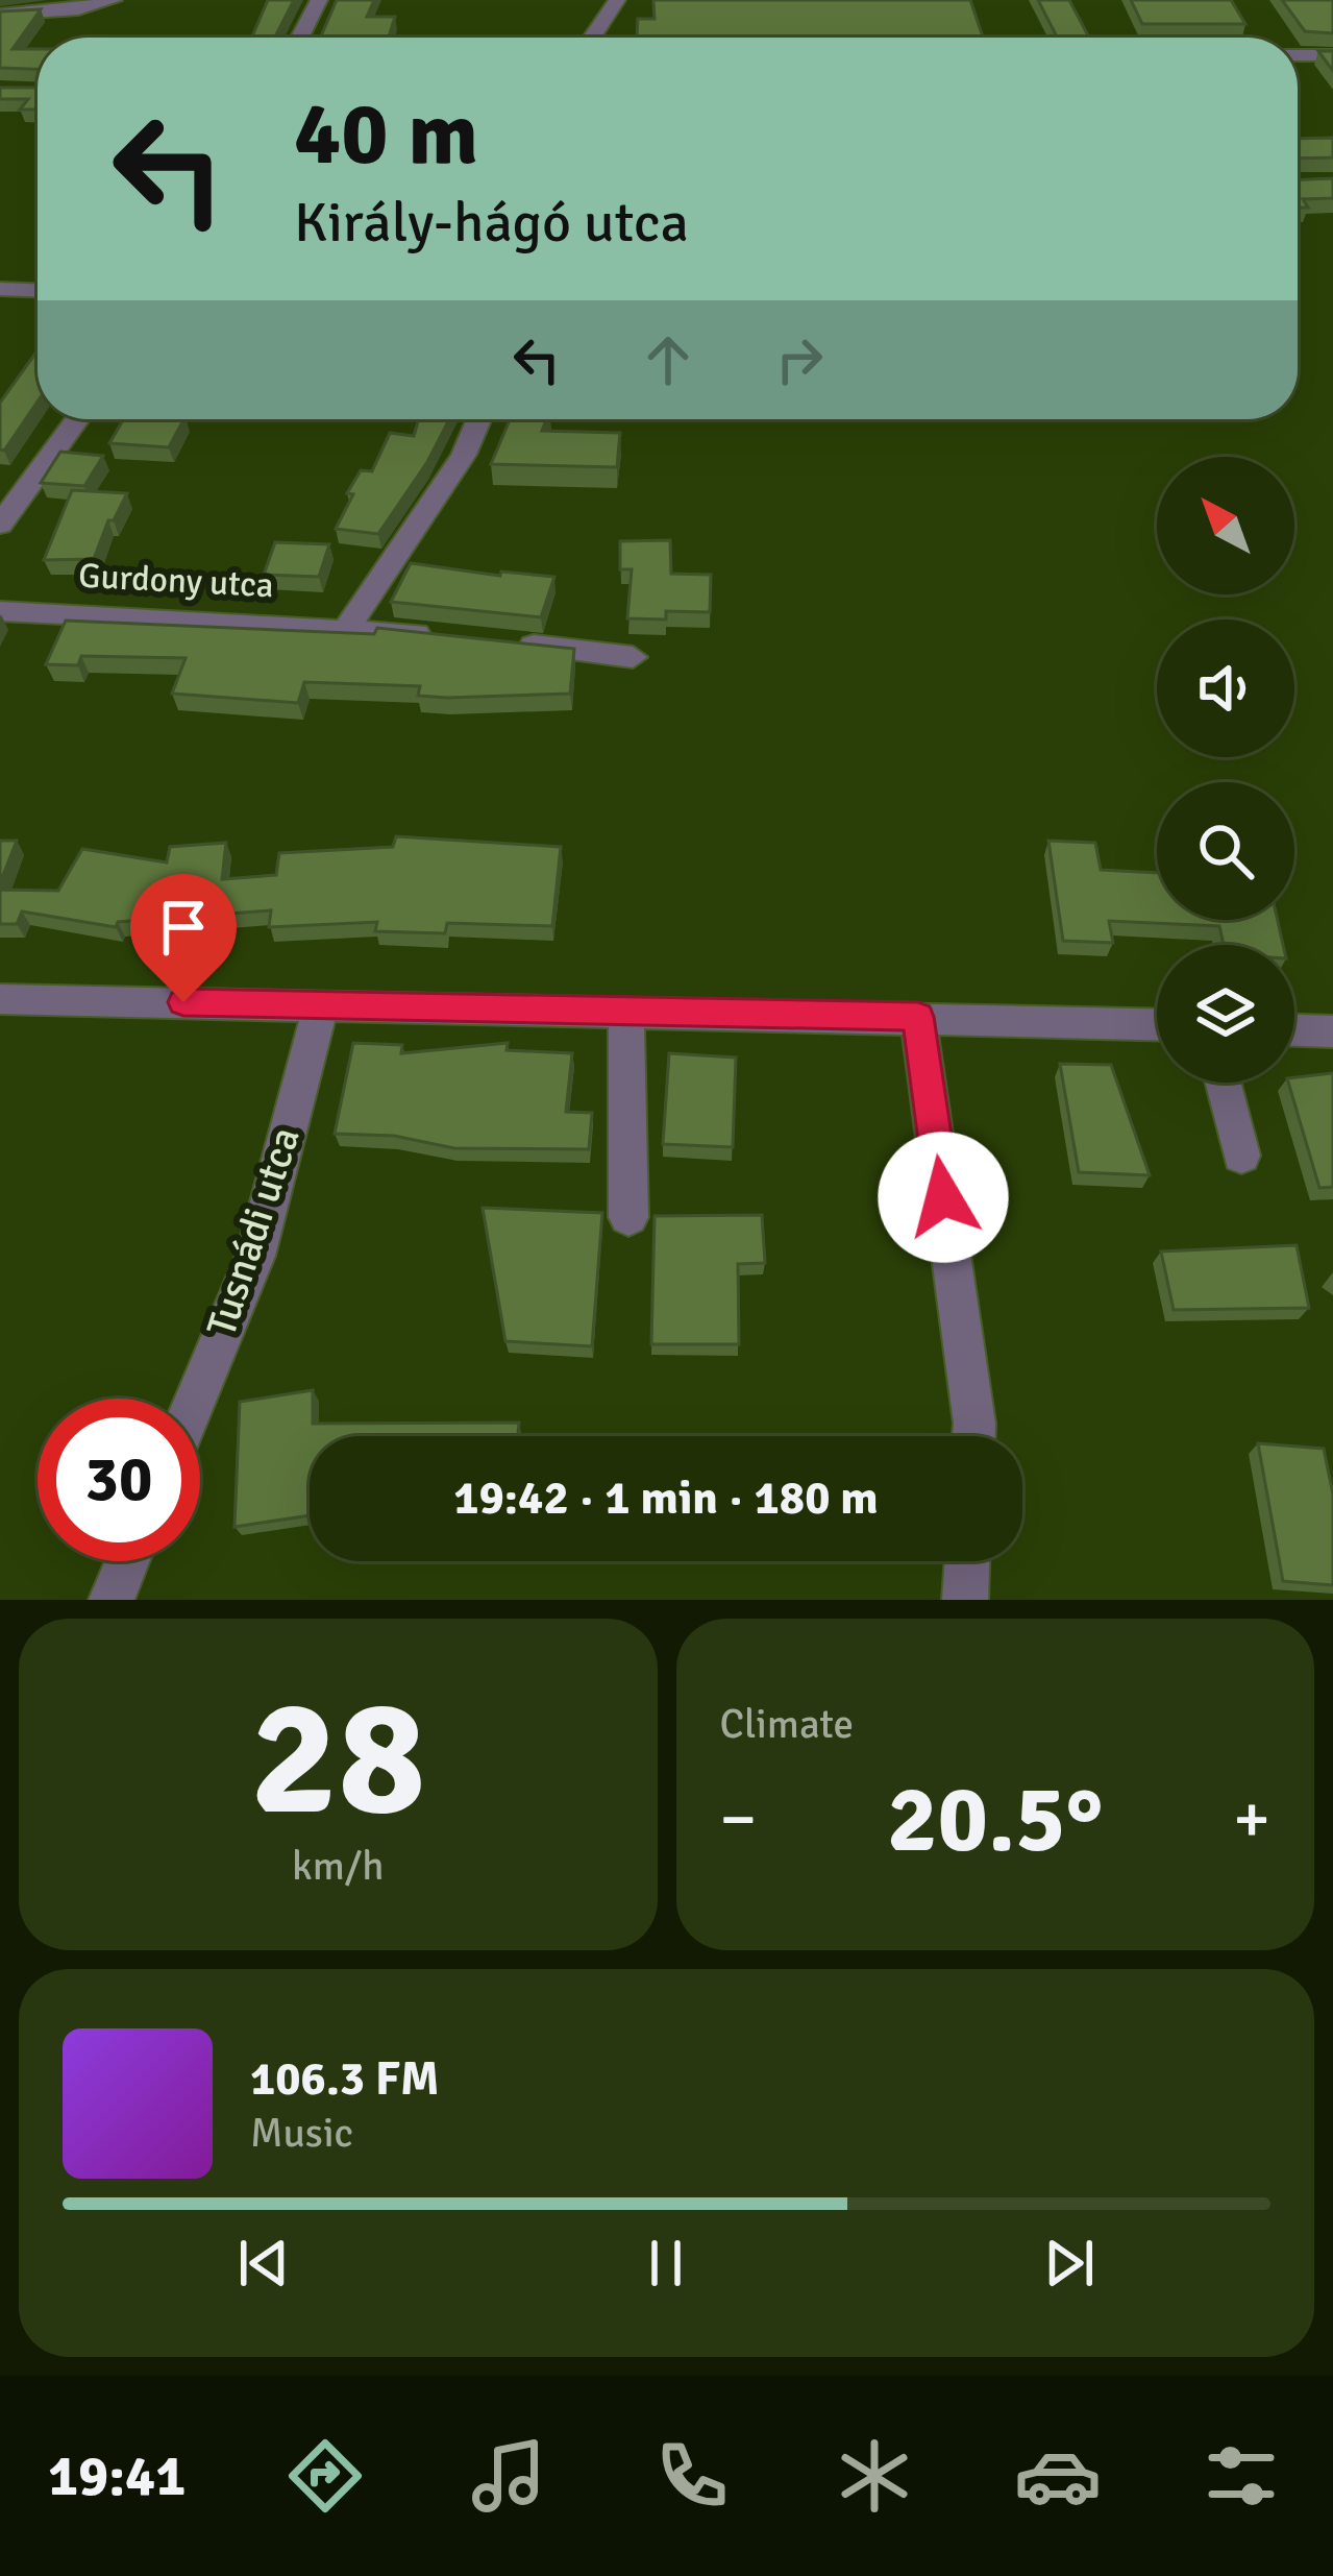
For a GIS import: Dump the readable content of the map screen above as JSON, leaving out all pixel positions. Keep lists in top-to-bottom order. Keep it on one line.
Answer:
{"streets":{"street":["Gurdony utca","Tusnádi utca"]},"north":"top left","page":{"turn":["40 m","Király-hágó utca"],"limit":"30","trip":"19:42 · 1 min · 180 m","tile":[["28","km/h"],"Climate"],"heat":["−","20.5°","+"],"song":["106.3 FM","Music"],"tabs":"19:41"}}
